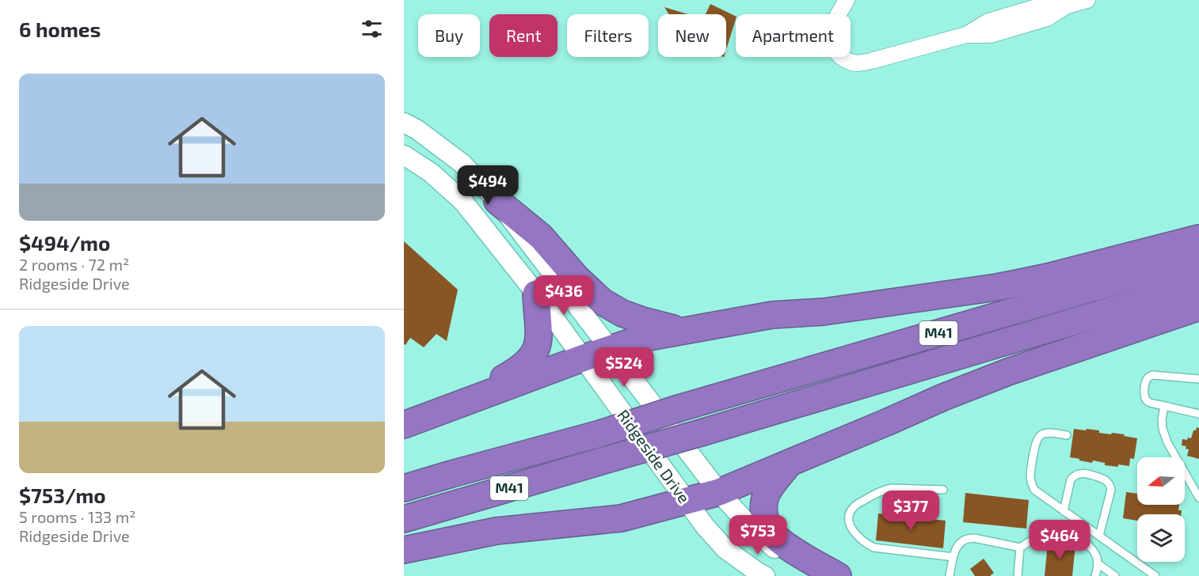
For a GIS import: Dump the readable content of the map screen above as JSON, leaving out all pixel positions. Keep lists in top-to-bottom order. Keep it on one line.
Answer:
{"streets":{"highway":["M41"],"street":["Ridgeside Drive"]},"north":"left","page":{"heading":"6 homes","chip":["Buy","Rent","Filters","New","Apartment"],"list":[{"name":"$494/mo","note":"2 rooms · 72 m² · Ridgeside Drive"},{"name":"$753/mo","note":"5 rooms · 133 m² · Ridgeside Drive"}],"price":["$494","$436","$524","$377","$753","$464"]}}
